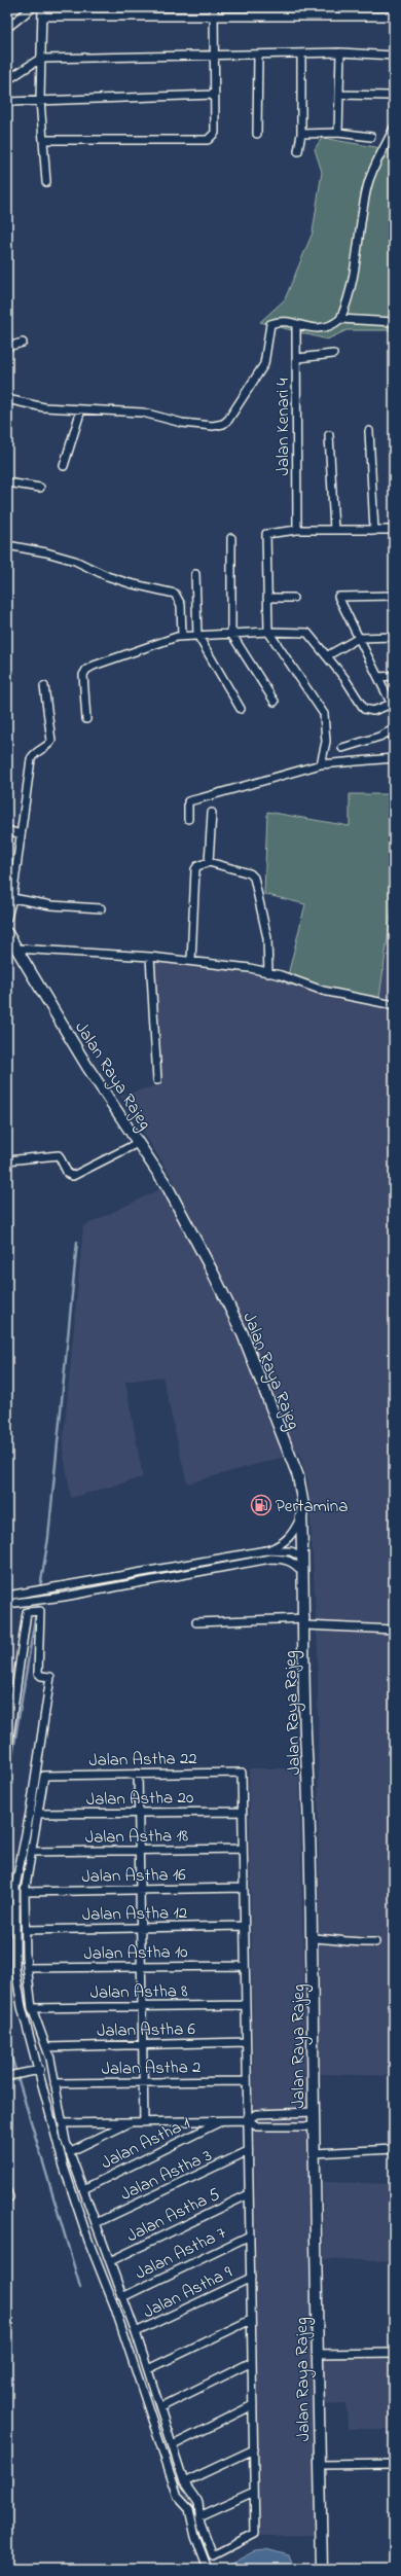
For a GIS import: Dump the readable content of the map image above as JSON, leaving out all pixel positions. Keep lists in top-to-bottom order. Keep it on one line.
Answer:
{"streets":{"main road":["Jalan Raya Rajeg"],"street":["Jalan Kenari 4","Jalan Astha 22","Jalan Astha 20","Jalan Astha 18","Jalan Astha 16","Jalan Astha 12","Jalan Astha 10","Jalan Astha 8","Jalan Astha 6","Jalan Astha 2","Jalan Astha 1","Jalan Astha 3","Jalan Astha 5","Jalan Astha 7","Jalan Astha 9"]},"crossings":[["Jalan Astha 22","Jalan Astha 20"]],"places":{"fuel station":["Pertamina"]}}
